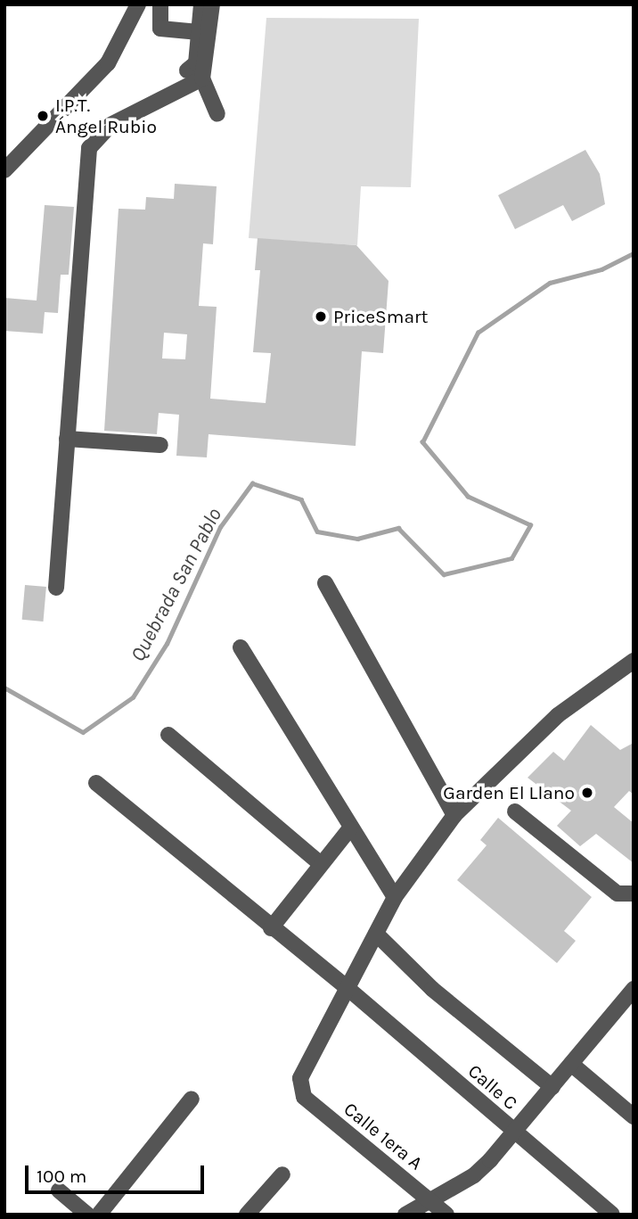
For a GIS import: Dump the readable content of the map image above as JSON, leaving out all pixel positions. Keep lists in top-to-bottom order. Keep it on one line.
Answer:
{"streets":{"street":["Calle C","Calle 1era A"]},"crossings":[["Calle C","Calle 1era A"]],"water":["Quebrada San Pablo"],"places":["I.P.T. Ángel Rubio","PriceSmart","Garden El Llano"],"scale_bar":"100 m"}
